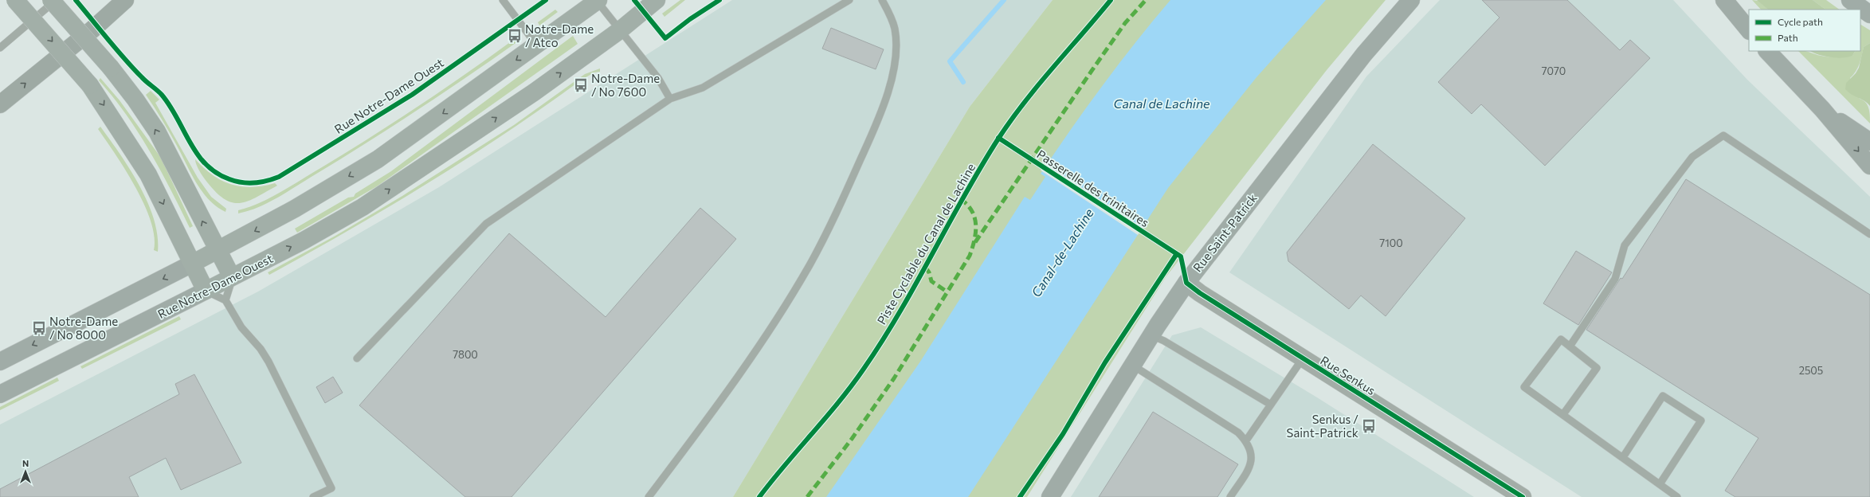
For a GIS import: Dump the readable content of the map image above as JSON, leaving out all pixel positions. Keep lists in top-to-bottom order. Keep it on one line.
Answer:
{"streets":{"main road":["Rue Notre-Dame Ouest","Rue Saint-Patrick"],"street":["Rue Senkus"],"cycle path":["Passerelle des trinitaires","Piste Cyclable du Canal de Lachine"]},"crossings":[["Rue Saint-Patrick","Rue Senkus"]],"water":["Canal de Lachine","Canal-de-Lachine"],"places":{"bus stop":["Notre-Dame / Atco","Notre-Dame / No 7600","Notre-Dame / No 8000","Senkus / Saint-Patrick"]},"house_numbers":["7070","7100","7800","2505"],"legend":["Cycle path","Path"],"north":"top"}
